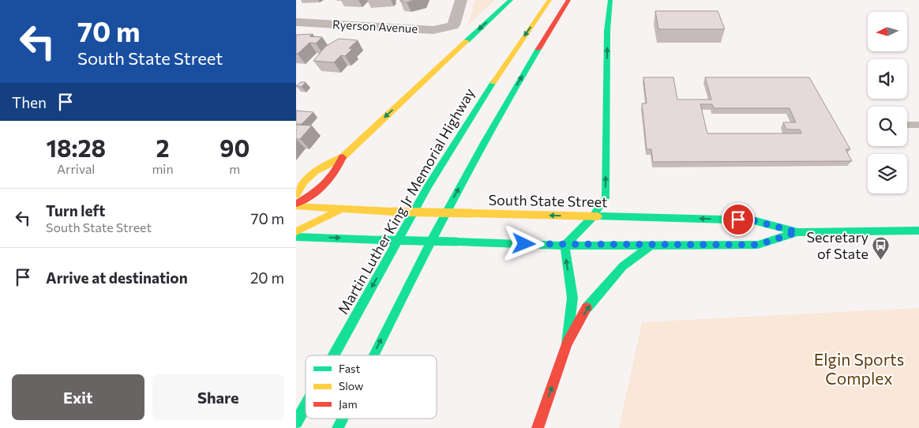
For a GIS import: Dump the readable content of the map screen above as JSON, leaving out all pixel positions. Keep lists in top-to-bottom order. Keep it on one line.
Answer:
{"streets":{"main road":["Martin Luther King Jr Memorial Highway","South State Street"],"street":["Ryerson Avenue"]},"parks":["Elgin Sports Complex"],"places":{"bus stop":["Secretary of State"]},"legend":["Fast","Slow","Jam"],"north":"left","page":{"turn":["70 m","South State Street"],"then":"Then","eta":["18:28","Arrival","2","min","90","m"],"list":[{"name":"Turn left","note":"South State Street","value":"70 m"},{"name":"Arrive at destination","value":"20 m"}],"buttons":["Exit","Share"]}}
